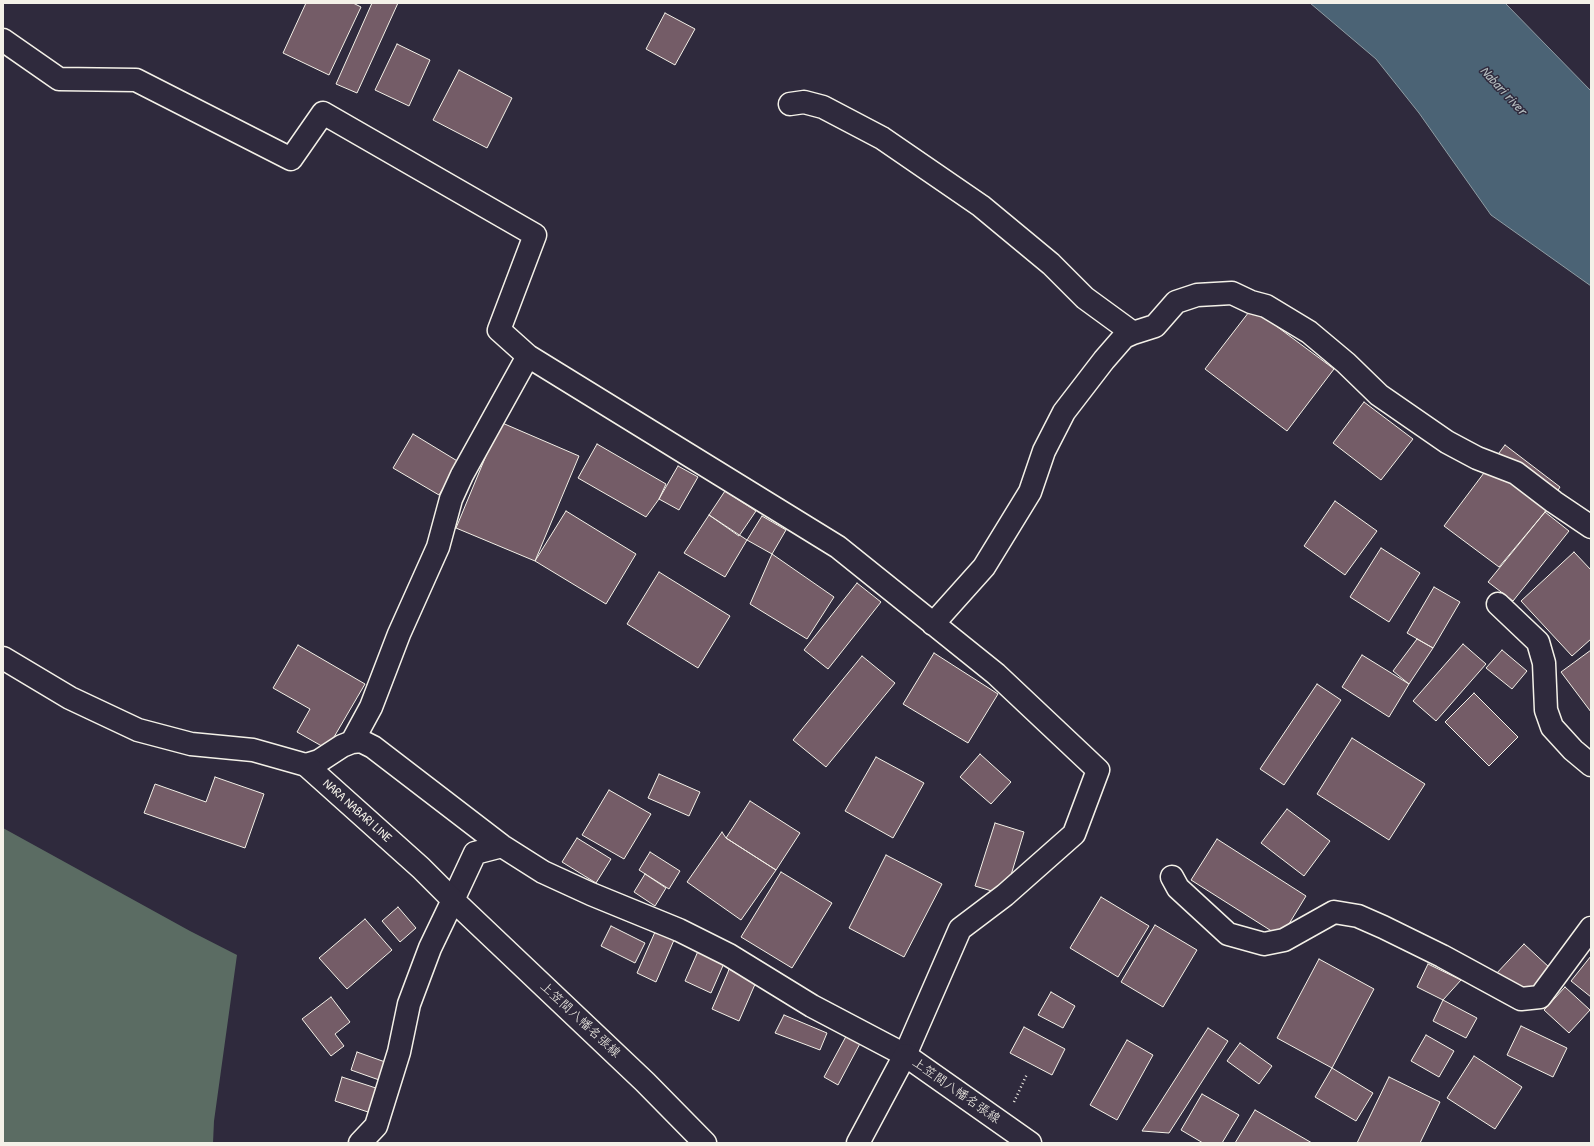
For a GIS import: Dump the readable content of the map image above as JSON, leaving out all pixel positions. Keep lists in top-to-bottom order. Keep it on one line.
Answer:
{"streets":{"street":["NARA NABARI LINE","上笠間八幡名張線"]},"crossings":[["NARA NABARI LINE","上笠間八幡名張線"]],"water":["Nabari river"]}
